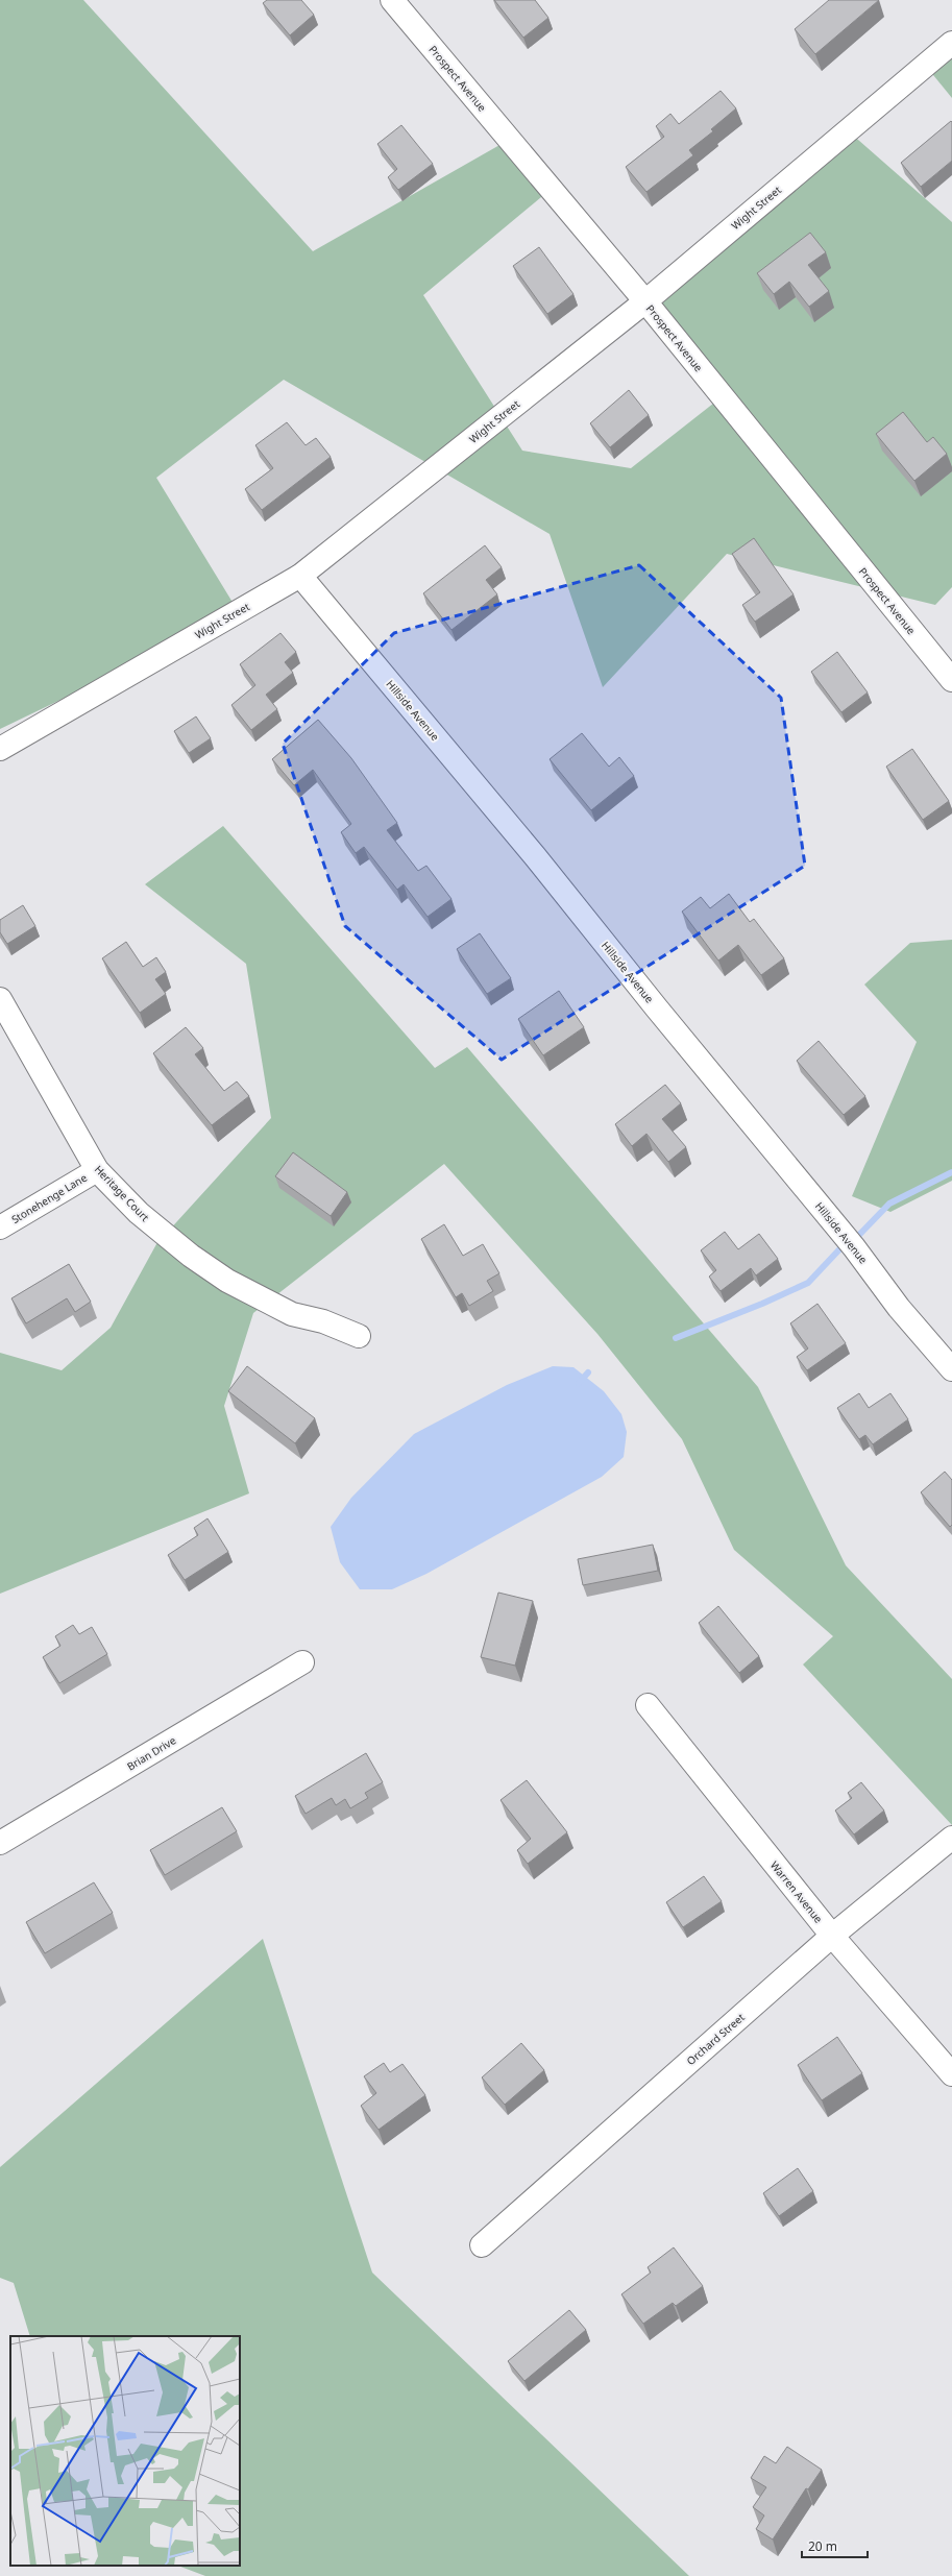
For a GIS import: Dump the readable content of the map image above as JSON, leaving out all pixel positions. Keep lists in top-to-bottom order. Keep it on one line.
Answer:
{"streets":{"street":["Prospect Avenue","Wight Street","Hillside Avenue","Heritage Court","Stonehenge Lane","Brian Drive","Warren Avenue","Orchard Street"]},"crossings":[["Prospect Avenue","Wight Street"],["Wight Street","Hillside Avenue"],["Heritage Court","Stonehenge Lane"],["Warren Avenue","Orchard Street"]],"scale_bar":"20 m"}
